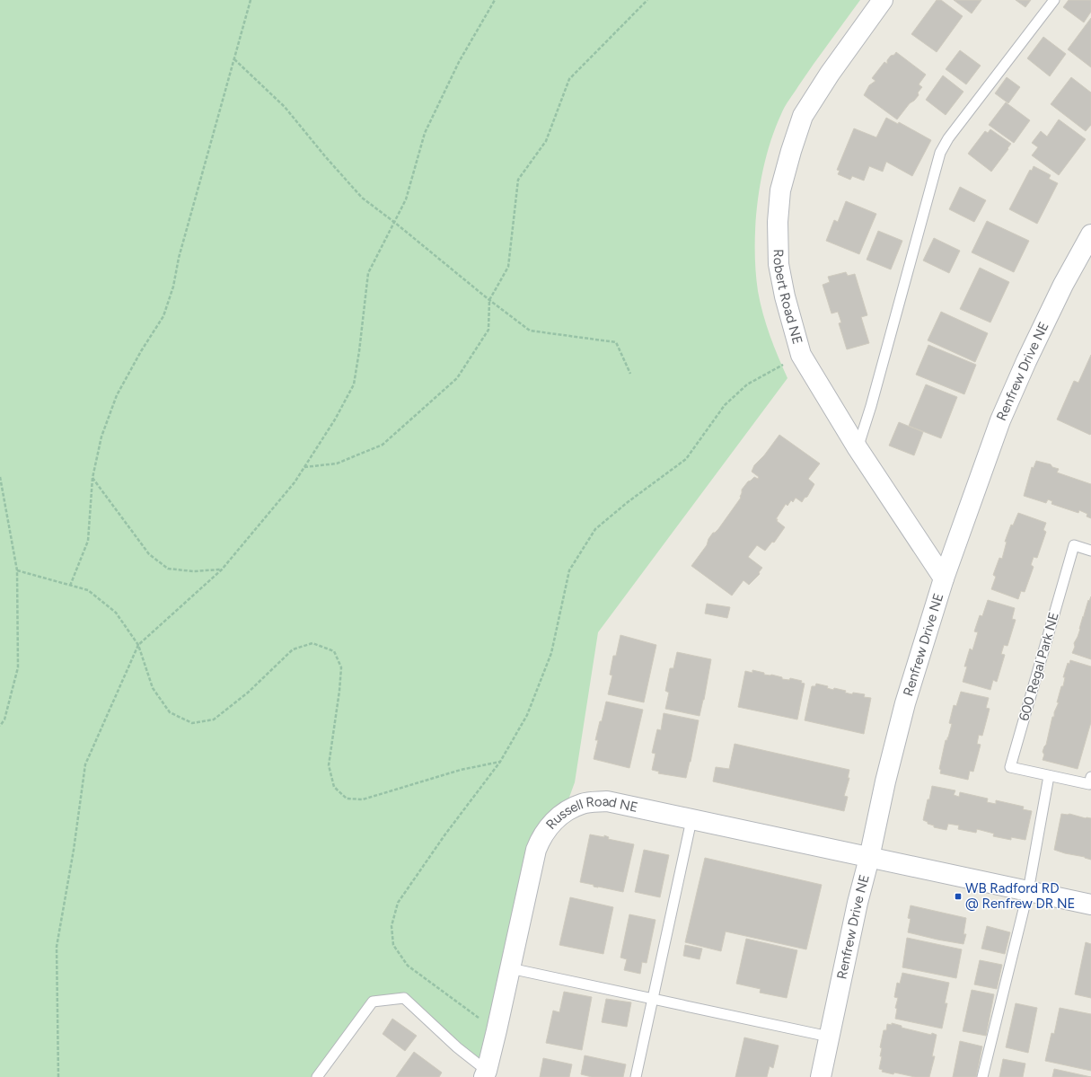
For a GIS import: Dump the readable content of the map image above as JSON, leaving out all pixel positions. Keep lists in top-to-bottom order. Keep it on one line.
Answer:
{"streets":{"street":["Robert Road NE","Renfrew Drive NE","Russell Road NE"],"lane":["600 Regal Park NE"]},"crossings":[["Robert Road NE","Renfrew Drive NE"],["Renfrew Drive NE","Russell Road NE"]],"places":{"transit":["WB Radford RD @ Renfrew DR NE"]}}
